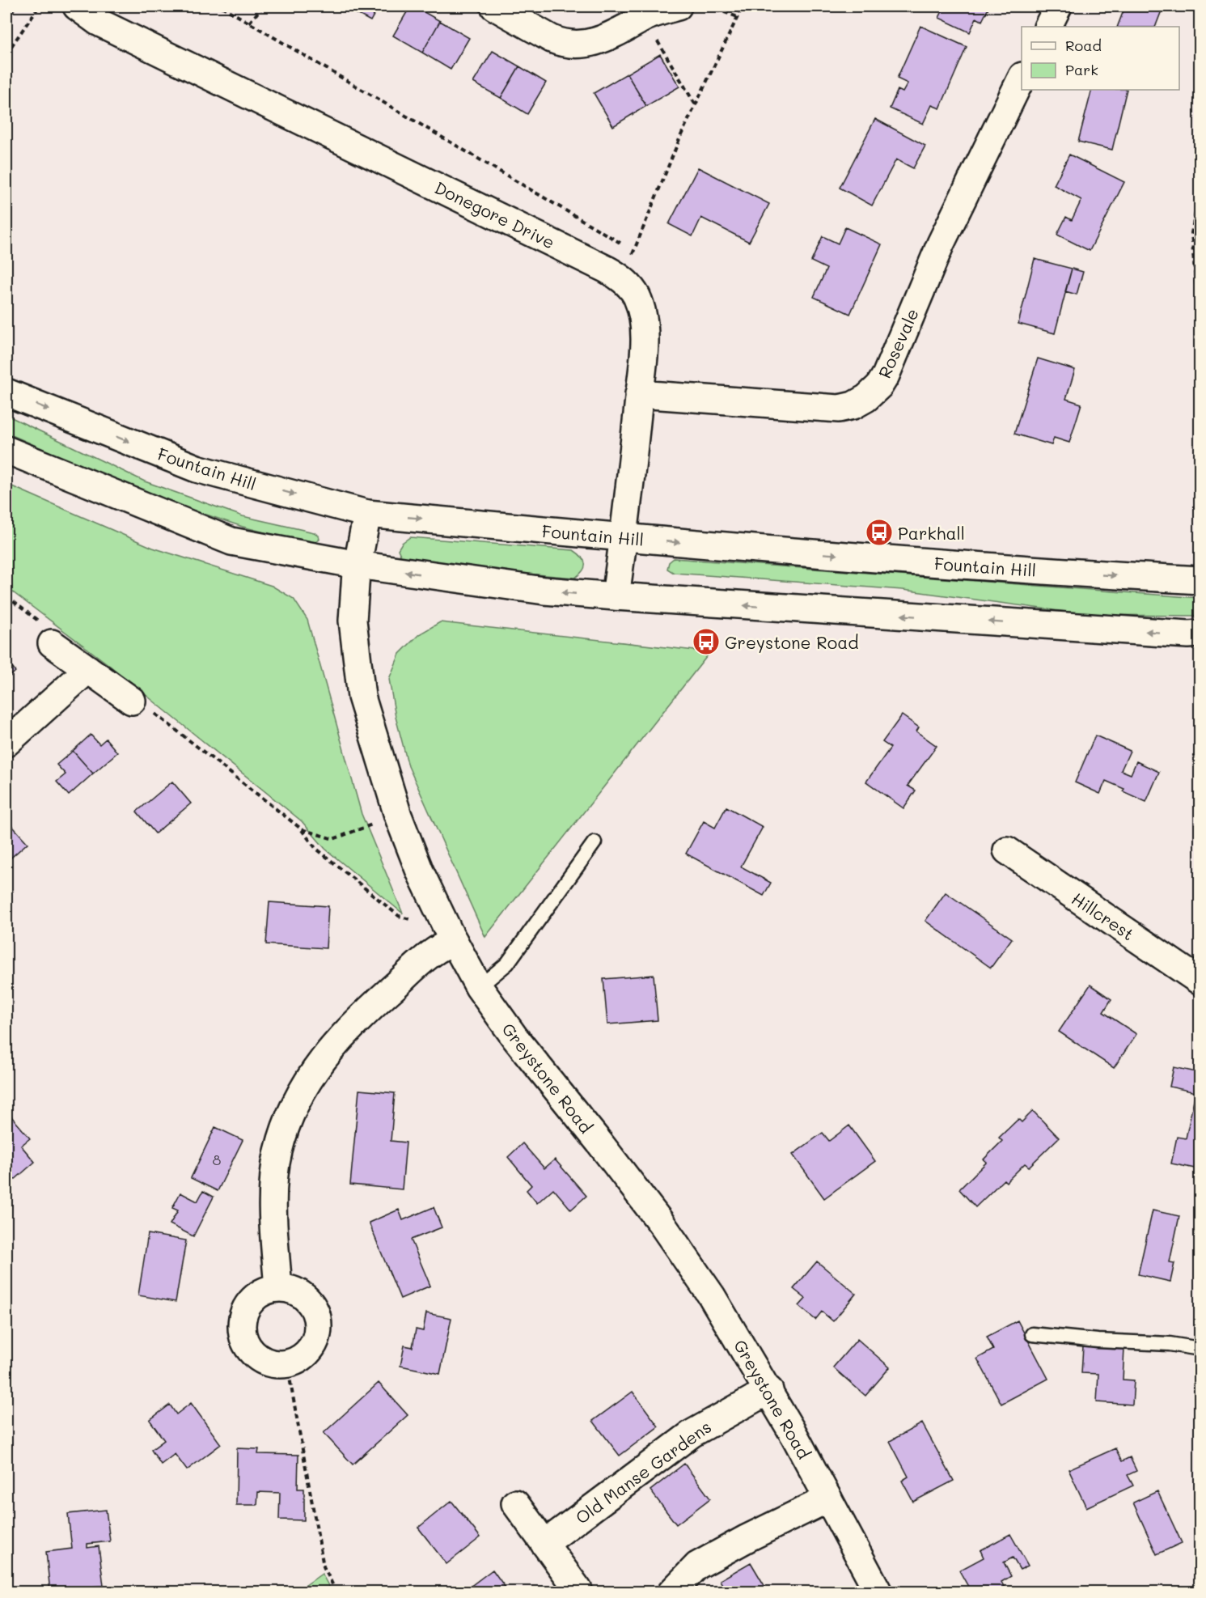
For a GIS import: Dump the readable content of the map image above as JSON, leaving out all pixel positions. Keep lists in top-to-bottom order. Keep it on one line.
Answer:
{"streets":{"street":["Donegore Drive","Rosevale","Fountain Hill","Hillcrest","Greystone Road","Old Manse Gardens"]},"crossings":[["Donegore Drive","Rosevale"],["Donegore Drive","Fountain Hill"],["Fountain Hill","Greystone Road"],["Greystone Road","Old Manse Gardens"]],"places":{"bus stop":["Parkhall","Greystone Road"]},"house_numbers":["8"],"legend":["Road","Park"]}
